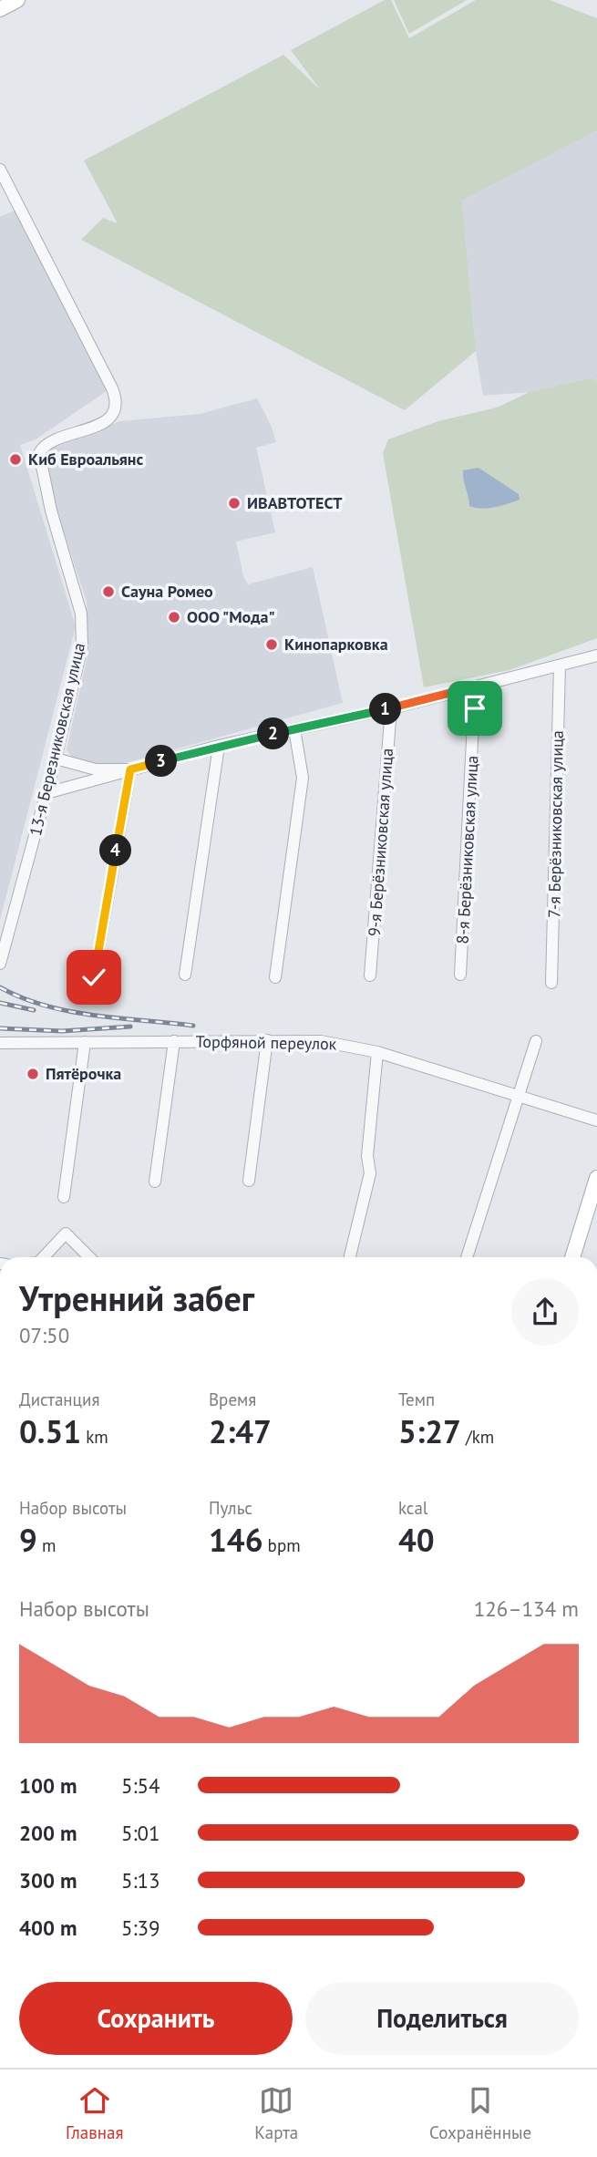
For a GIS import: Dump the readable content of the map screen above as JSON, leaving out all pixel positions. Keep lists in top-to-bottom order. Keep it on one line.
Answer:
{"streets":{"street":["13-я Березниковская улица","7-я Берёзниковская улица","9-я Берёзниковская улица","8-я Берёзниковская улица","Торфяной переулок"]},"places":["Киб Евроальянс","ИВАВТОТЕСТ","Сауна Ромео","ООО \"Мода\"","Кинопарковка","Пятёрочка"],"page":{"pins":["1","2","3","4"],"heading":["Утренний забег","07:50"],"stats":[["Дистанция","0.51 km"],["Время","2:47"],["Темп","5:27 /km"],["Набор высоты","9 m"],["Пульс","146 bpm"],["kcal","40"]],"chart":["Набор высоты","126–134 m"],"list":[{"name":"100 m","note":"5:54"},{"name":"200 m","note":"5:01"},{"name":"300 m","note":"5:13"},{"name":"400 m","note":"5:39"}],"buttons":["Сохранить","Поделиться"],"tabs":["Главная","Карта","Сохранённые"]}}
